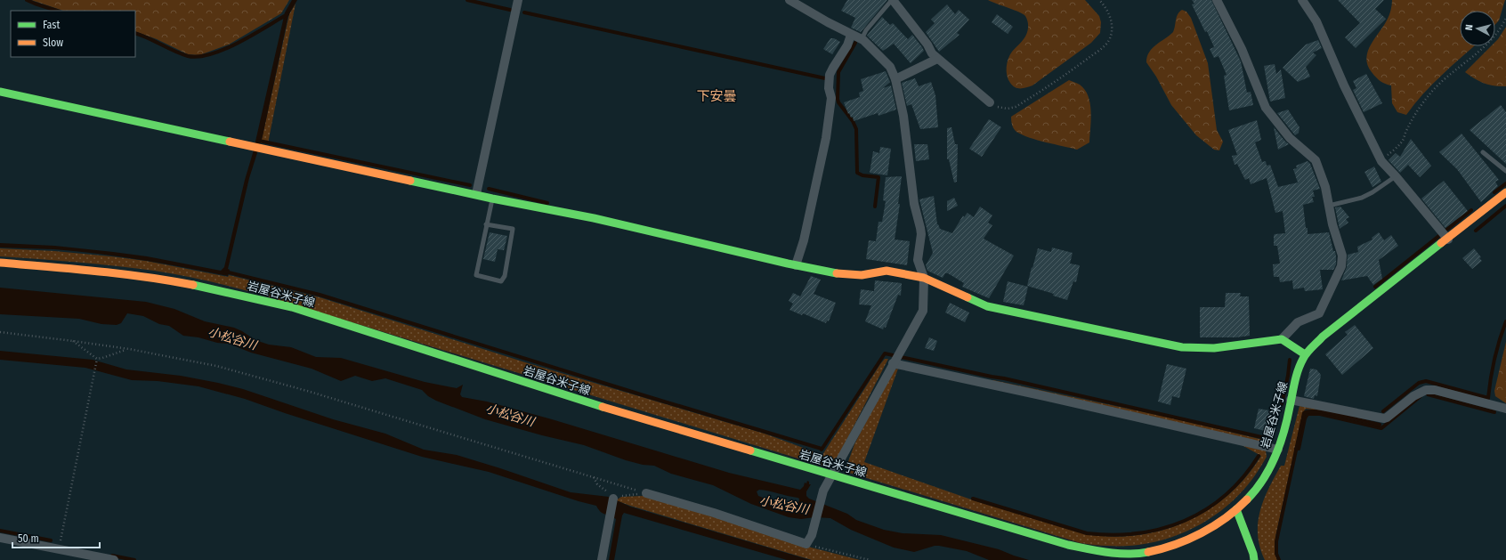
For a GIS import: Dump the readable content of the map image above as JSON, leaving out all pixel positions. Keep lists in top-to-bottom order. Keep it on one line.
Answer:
{"streets":{"main road":["岩屋谷米子線"]},"districts":["下安曇"],"water":["小松谷川"],"legend":["Fast","Slow"],"scale_bar":"50 m","north":"left"}
